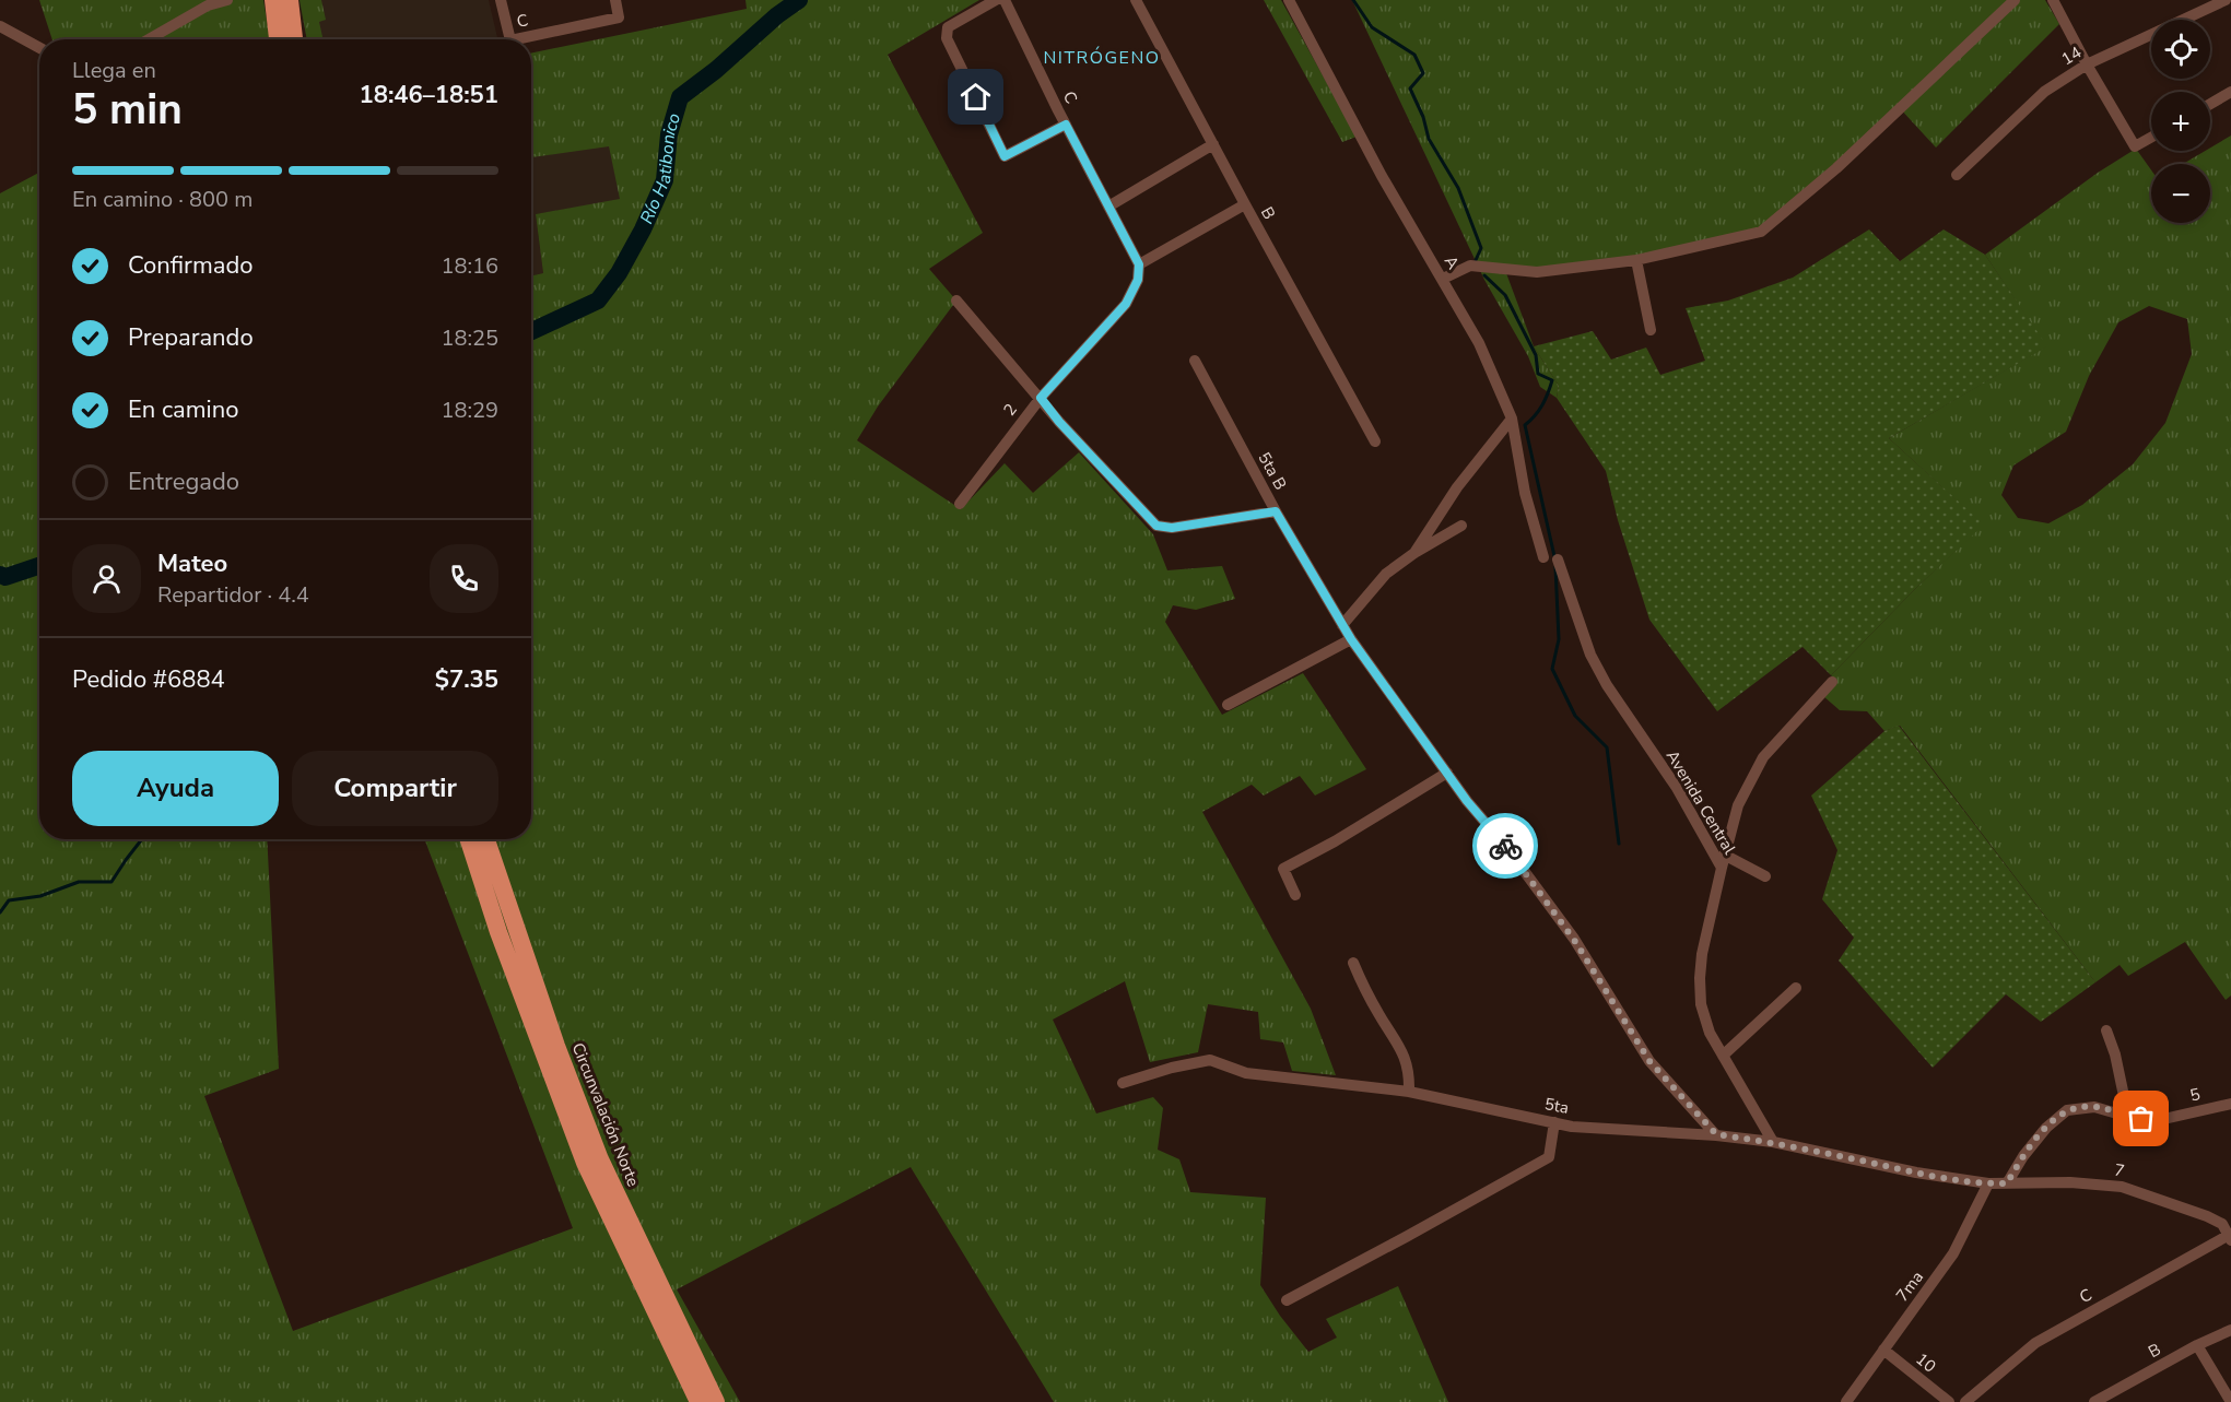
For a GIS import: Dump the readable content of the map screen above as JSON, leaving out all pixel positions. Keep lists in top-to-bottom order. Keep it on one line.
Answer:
{"streets":{"highway":["Circunvalación Norte"],"street":["C","14","B","A","2","5ta B","Avenida Central","5","5ta","7","7ma","10"]},"crossings":[["C","2"],["C","7"],["5ta B","5ta"],["Avenida Central","5ta"],["5","7"],["5ta","7"],["5ta","7ma"],["7","7ma"],["7ma","10"]],"districts":["NITRÓGENO"],"water":["Río Hatibonico"],"page":{"map_buttons":["+","−"],"heading":["5 min","Llega en","18:46–18:51"],"panel":["Mateo","Repartidor · 4.4","Pedido #6884","$7.35"],"bar":"En camino · 800 m","list":[["Confirmado","18:16"],["Preparando","18:25"],["En camino","18:29"],"Entregado"],"buttons":["Ayuda","Compartir"]}}
